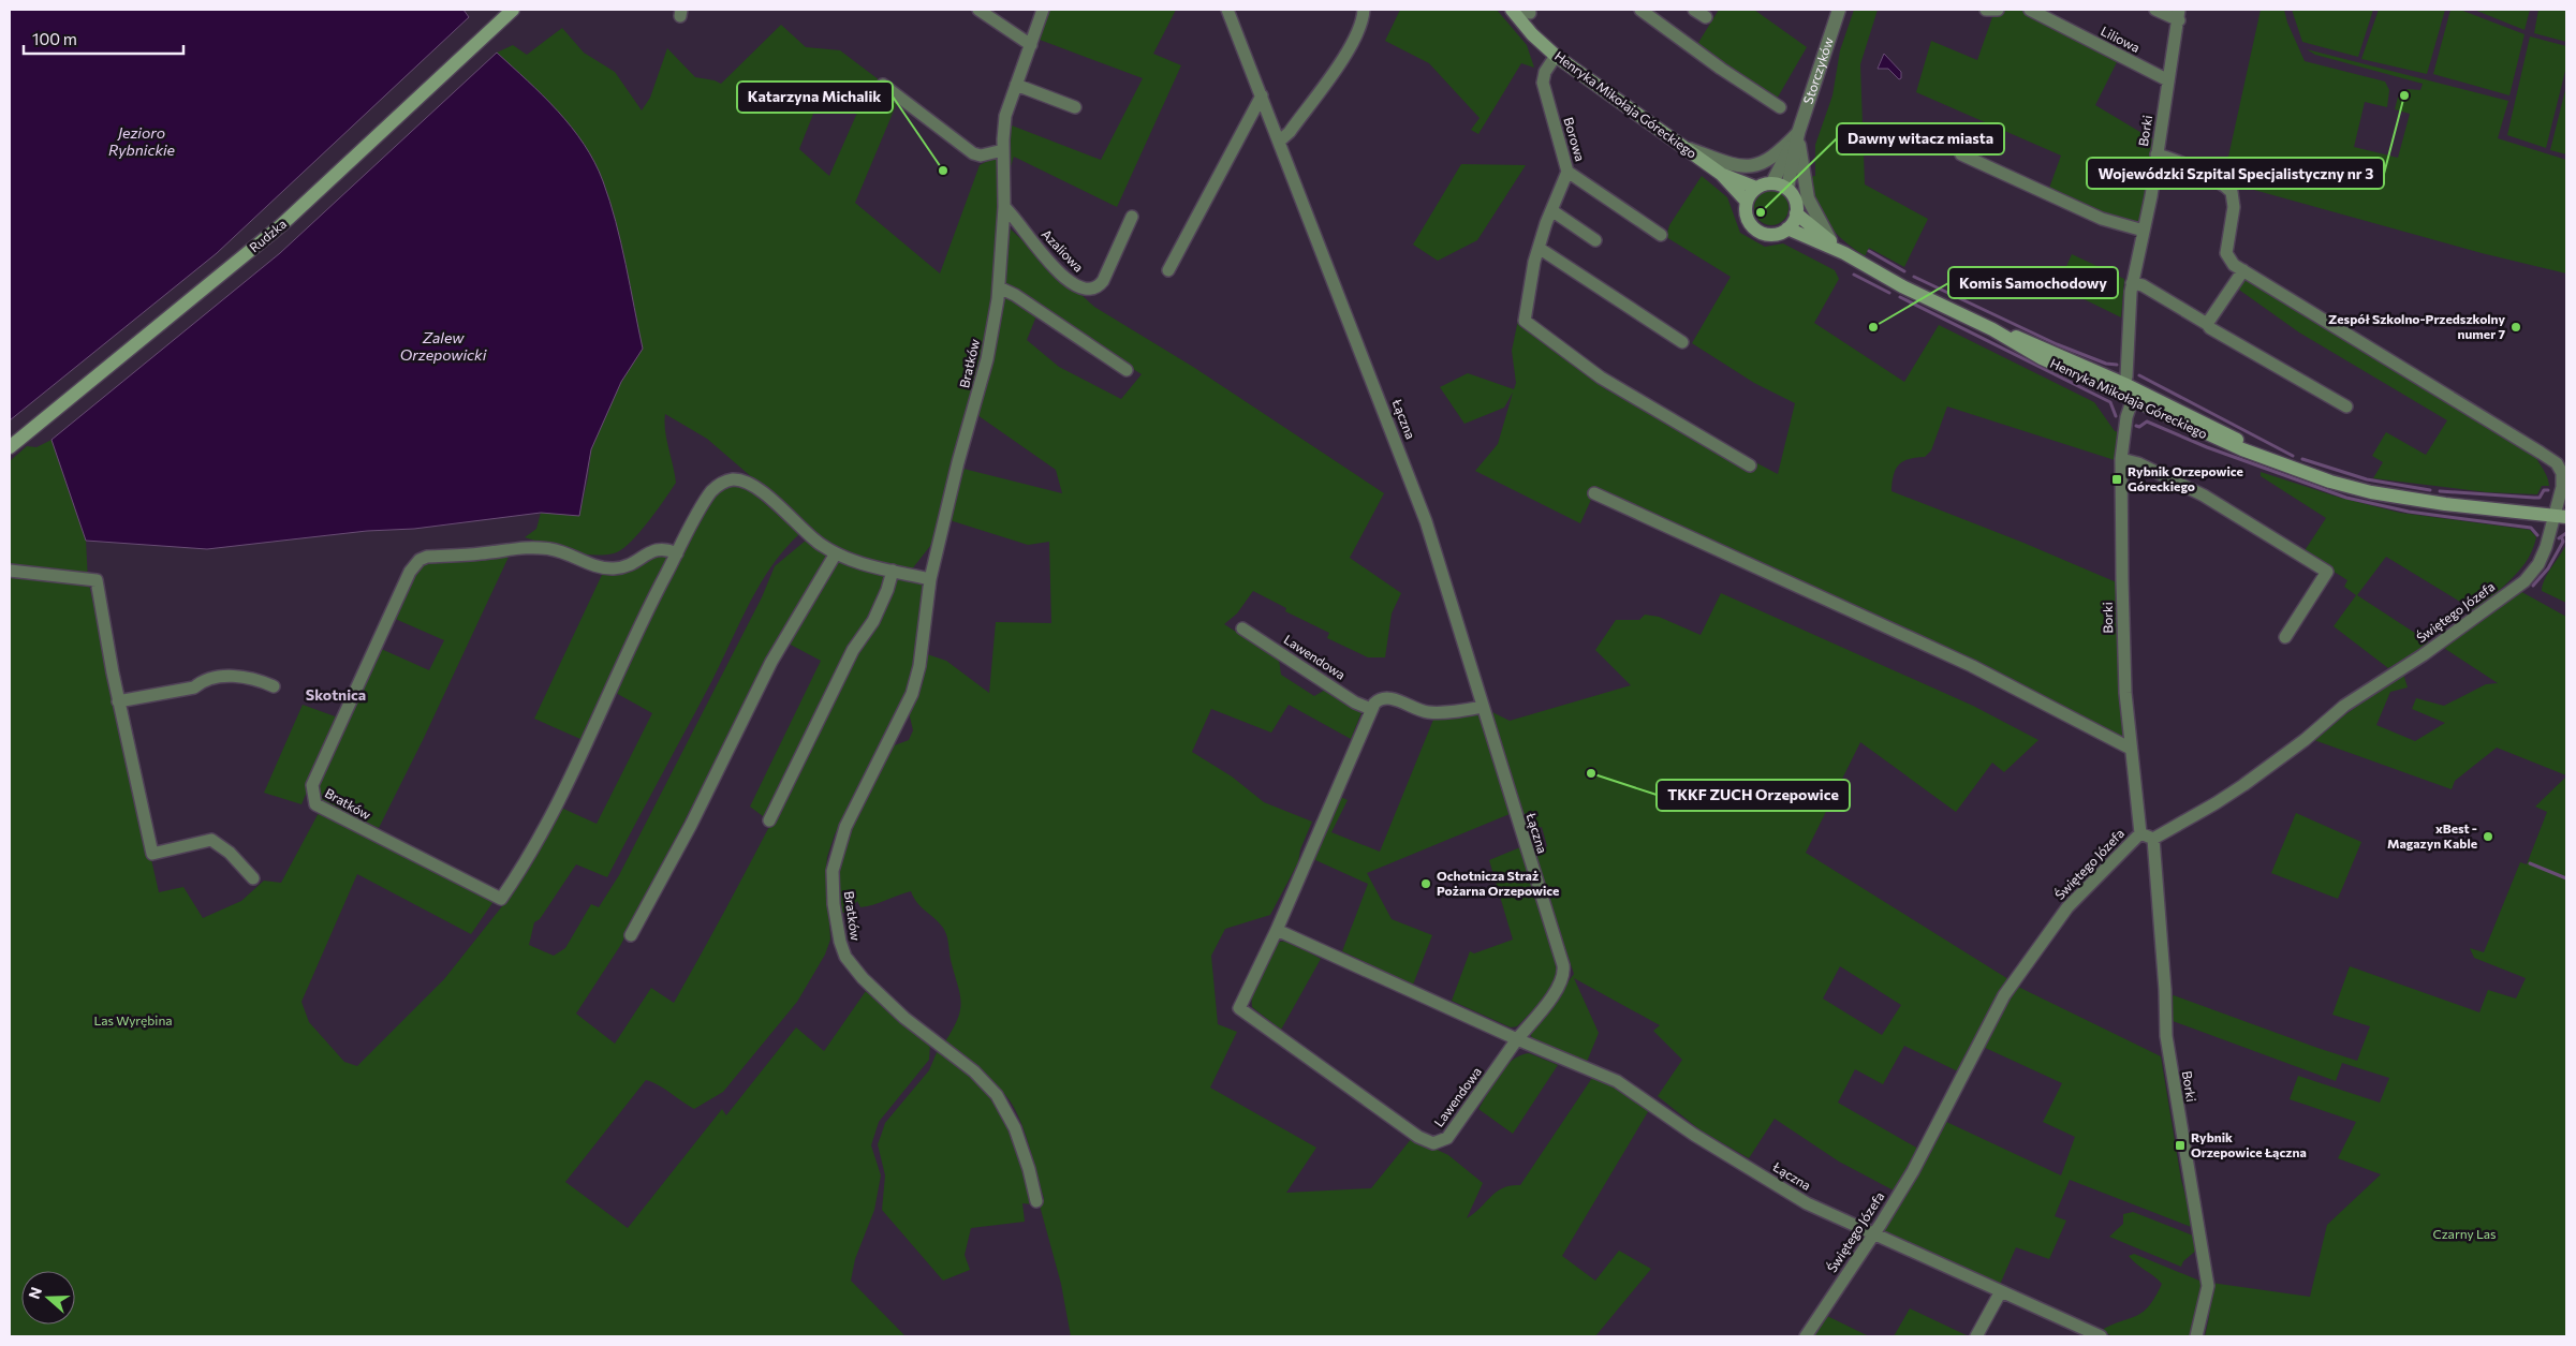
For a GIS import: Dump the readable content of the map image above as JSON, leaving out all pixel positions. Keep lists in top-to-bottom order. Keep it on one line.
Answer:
{"streets":{"main road":["Henryka Mikołaja Góreckiego","Rudzka"],"street":["Liliowa","Storczyków","Borki","Borowa","Azaliowa","Bratków","Łączna","Świętego Józefa","Lawendowa"]},"crossings":[["Liliowa","Borki"],["Storczyków","Henryka Mikołaja Góreckiego"],["Henryka Mikołaja Góreckiego","Borki"],["Henryka Mikołaja Góreckiego","Borowa"],["Henryka Mikołaja Góreckiego","Świętego Józefa"],["Borki","Świętego Józefa"],["Azaliowa","Bratków"],["Łączna","Świętego Józefa"],["Łączna","Lawendowa"]],"districts":["Skotnica"],"water":["Jezioro Rybnickie","Zalew Orzepowicki"],"parks":["Las Wyrębina","Czarny Las"],"places":{"other":["Wojewódzki Szpital Specjalistyczny nr 3","Katarzyna Michalik","Dawny witacz miasta","Komis Samochodowy","Zespół Szkolno-Przedszkolny numer 7","TKKF ZUCH Orzepowice","xBest - Magazyn Kable","Ochotnicza Straż Pożarna Orzepowice"],"transit":["Rybnik Orzepowice Góreckiego","Rybnik Orzepowice Łączna"]},"scale_bar":"100 m","north":"left"}
